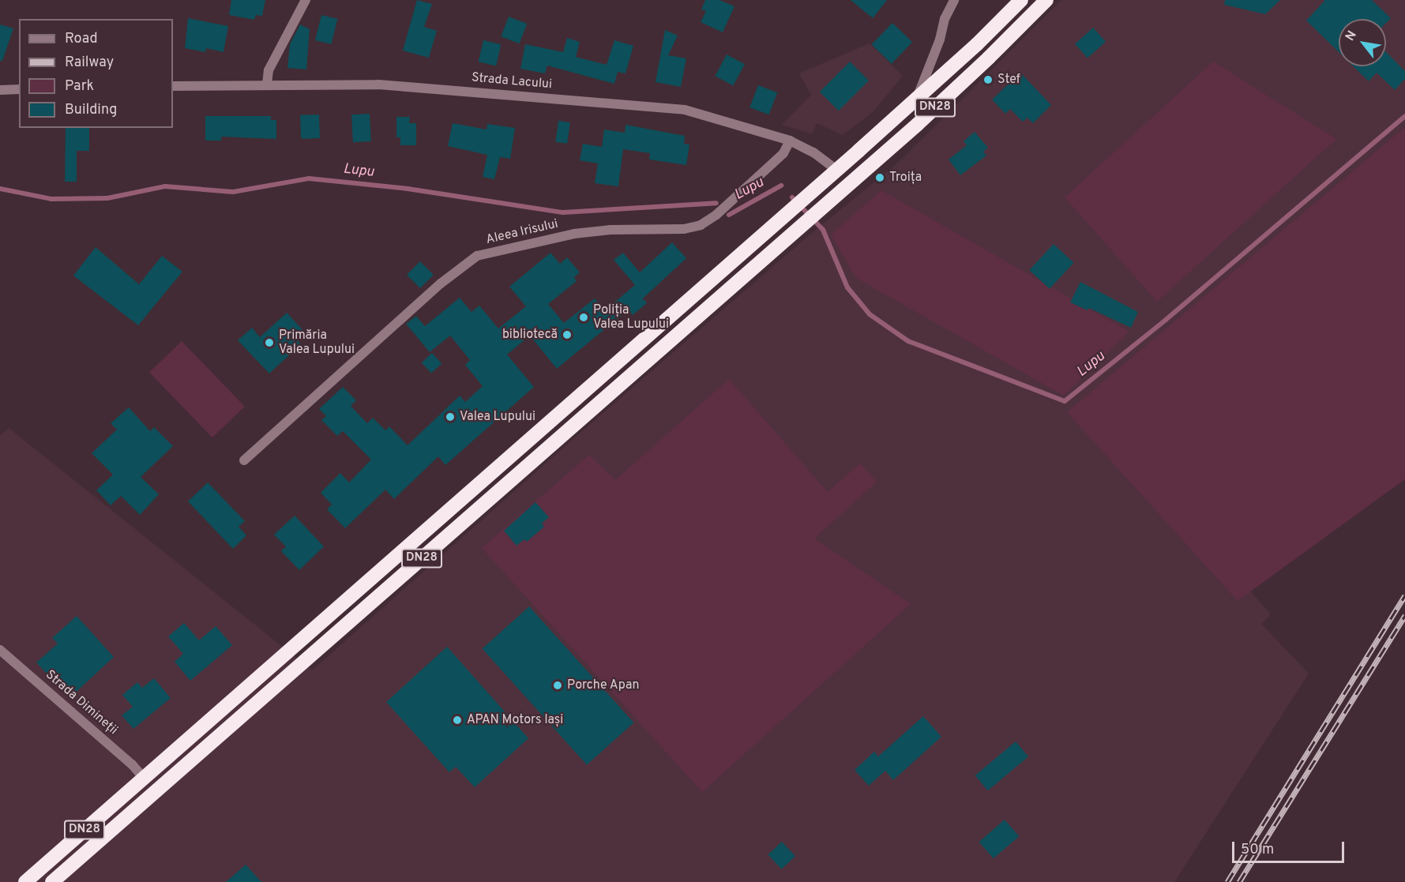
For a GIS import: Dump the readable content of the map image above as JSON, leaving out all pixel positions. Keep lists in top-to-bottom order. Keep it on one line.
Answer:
{"streets":{"highway":["DN28"],"street":["Strada Lacului","Aleea Irisului","Strada Dimineții"]},"crossings":[["Strada Lacului","DN28"],["Strada Lacului","Aleea Irisului"],["DN28","Strada Dimineții"]],"water":["Lupu"],"places":["Stef","Troița","Poliția Valea Lupului","bibliotecă","Primăria Valea Lupului","Valea Lupului","Porche Apan","APAN Motors Iași"],"legend":["Road","Railway","Park","Building"],"scale_bar":"50 m","north":"top left"}
